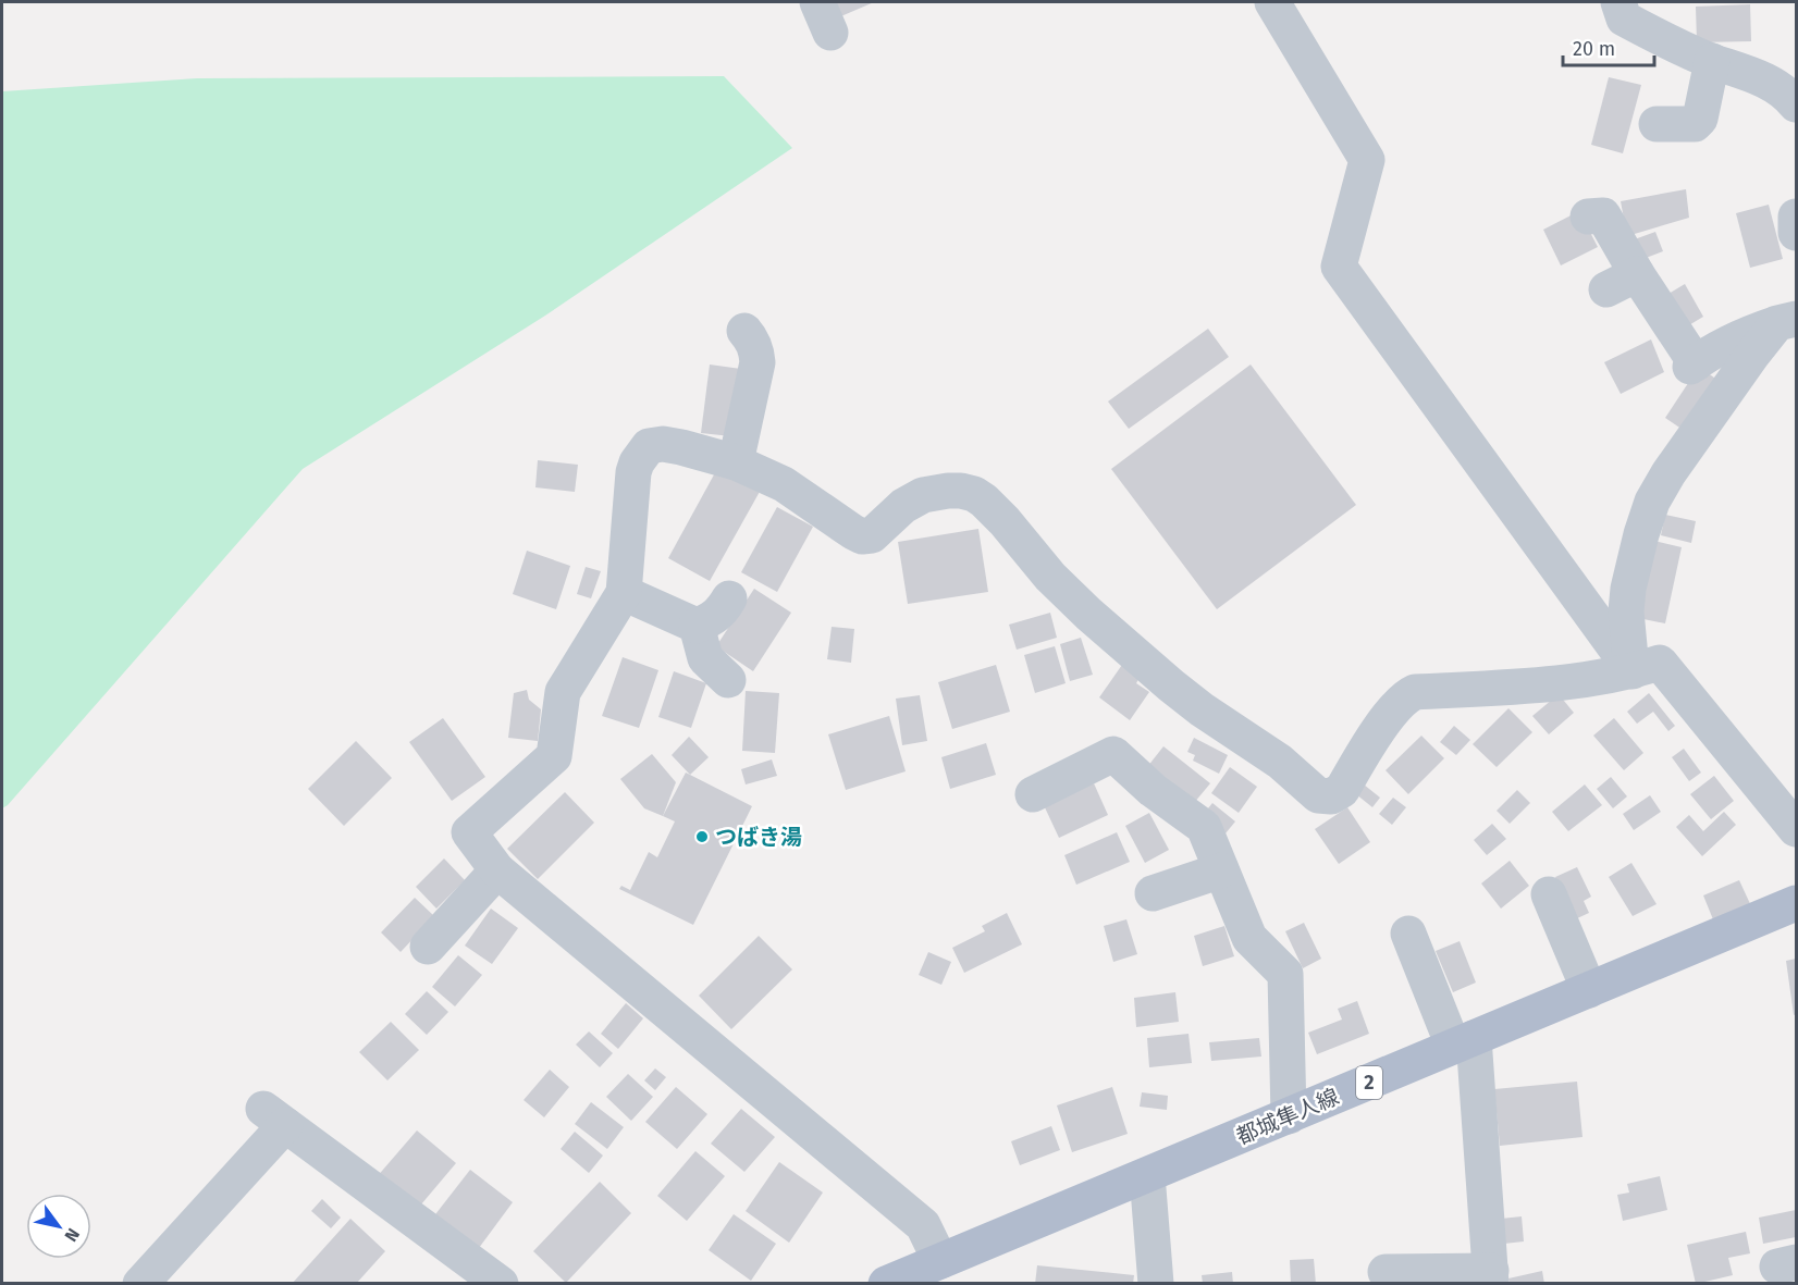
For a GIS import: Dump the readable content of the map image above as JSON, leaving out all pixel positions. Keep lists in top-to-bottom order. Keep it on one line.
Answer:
{"streets":{"main road":["2","都城隼人線"]},"places":["つばき湯"],"scale_bar":"20 m","north":"bottom right"}
